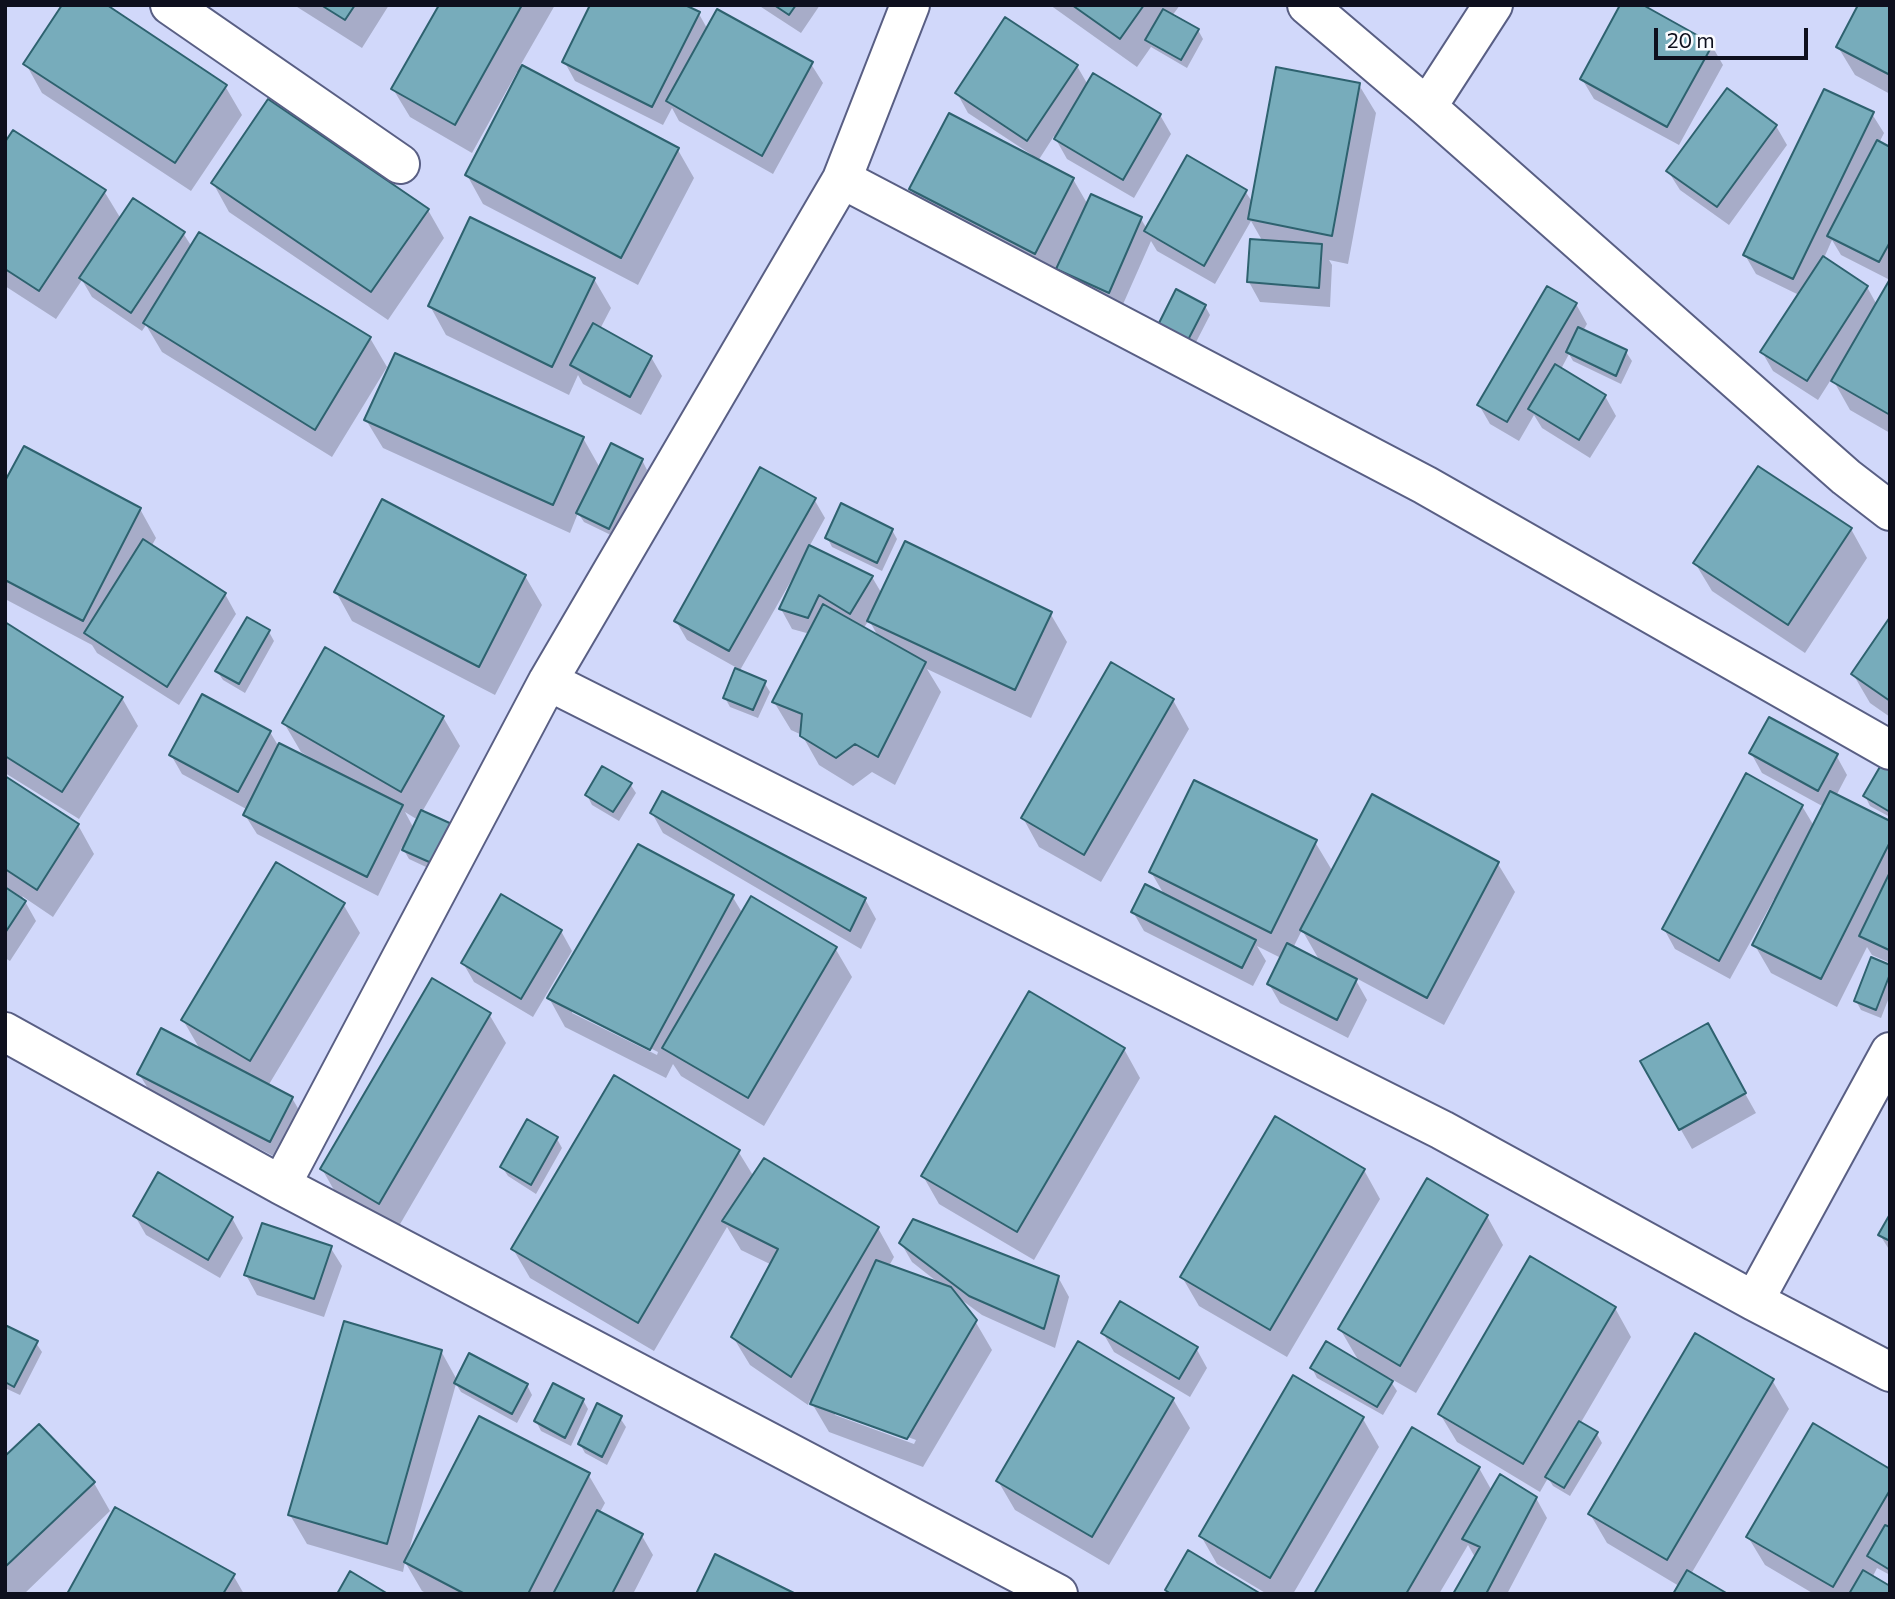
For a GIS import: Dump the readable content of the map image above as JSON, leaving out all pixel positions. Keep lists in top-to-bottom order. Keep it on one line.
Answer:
{"scale_bar":"20 m"}
